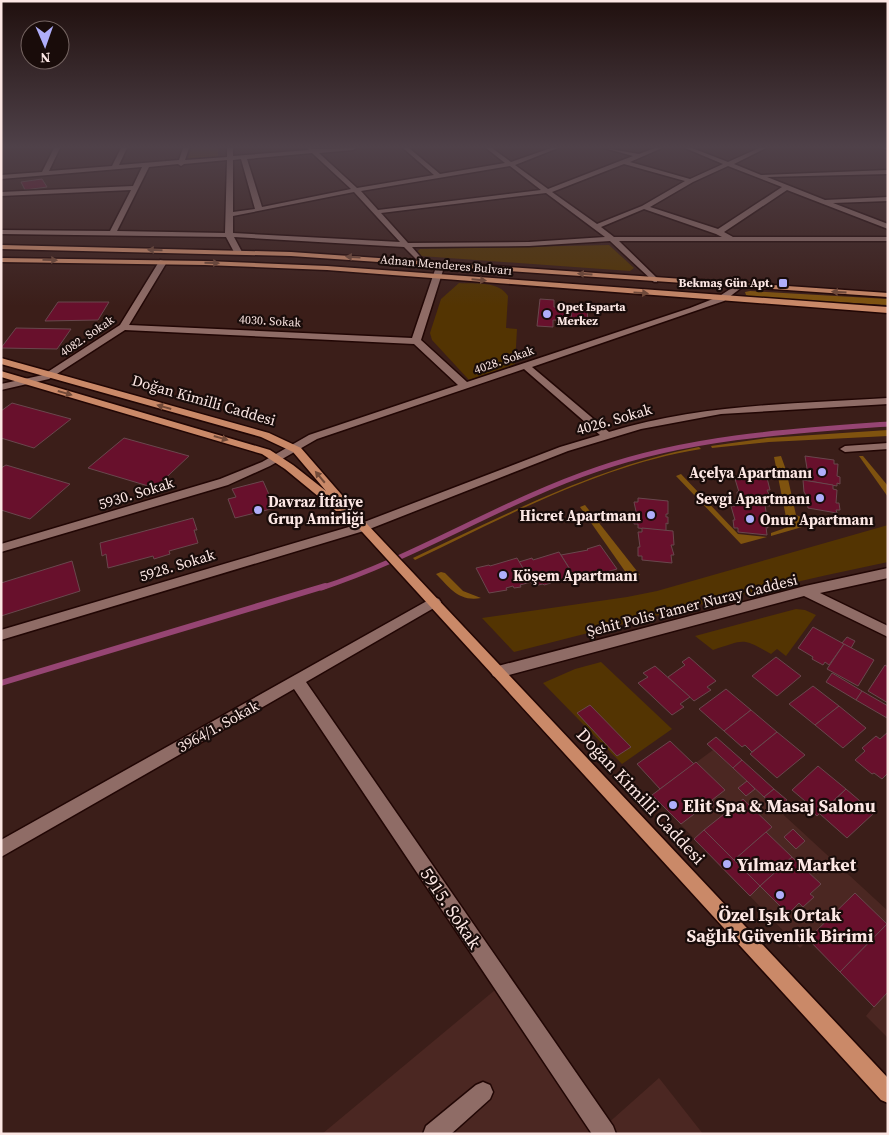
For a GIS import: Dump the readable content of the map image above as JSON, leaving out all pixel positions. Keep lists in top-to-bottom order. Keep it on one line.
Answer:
{"streets":{"main road":["Adnan Menderes Bulvarı","Doğan Kimilli Caddesi"],"street":["4030. Sokak","4082. Sokak","4028. Sokak","4026. Sokak","5930. Sokak","5928. Sokak","Şehit Polis Tamer Nuray Caddesi","3964/1. Sokak","5915. Sokak"]},"crossings":[["Adnan Menderes Bulvarı","4082. Sokak"],["Adnan Menderes Bulvarı","4028. Sokak"],["4030. Sokak","4082. Sokak"],["4082. Sokak","Doğan Kimilli Caddesi"],["4028. Sokak","Doğan Kimilli Caddesi"],["4028. Sokak","5930. Sokak"],["Doğan Kimilli Caddesi","4026. Sokak"],["Doğan Kimilli Caddesi","5930. Sokak"],["Doğan Kimilli Caddesi","5928. Sokak"],["Doğan Kimilli Caddesi","Şehit Polis Tamer Nuray Caddesi"],["Doğan Kimilli Caddesi","3964/1. Sokak"],["4026. Sokak","5928. Sokak"],["3964/1. Sokak","5915. Sokak"]],"places":{"transit":["Bekmaş Gün Apt."],"other":["Opet Isparta Merkez","Açelya Apartmanı","Sevgi Apartmanı","Davraz İtfaiye Grup Amirliği","Hicret Apartmanı","Onur Apartmanı","Köşem Apartmanı","Elit Spa & Masaj Salonu","Yılmaz Market","Özel Işık Ortak Sağlık Güvenlik Birimi"]},"north":"bottom"}
